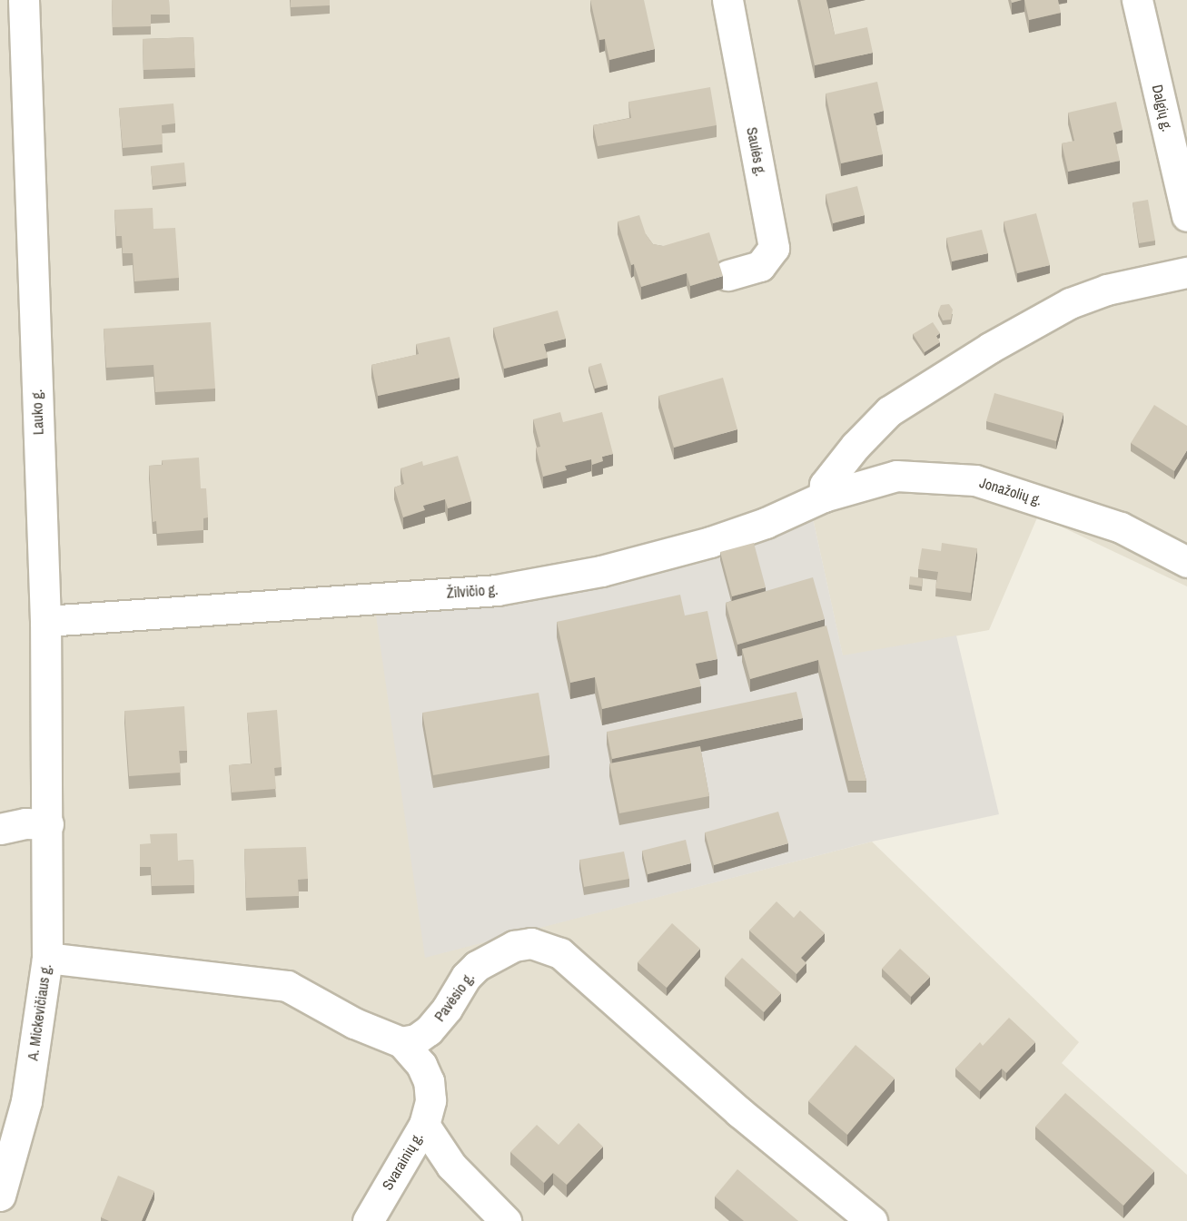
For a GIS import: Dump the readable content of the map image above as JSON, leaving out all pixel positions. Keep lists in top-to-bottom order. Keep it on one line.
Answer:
{"streets":{"street":["Dalgių g.","Saulės g.","Lauko g.","Jonažolių g.","Žilvičio g.","Pavėsio g.","A. Mickevičiaus g.","Svarainių g."]},"crossings":[["Lauko g.","Žilvičio g."],["Lauko g.","A. Mickevičiaus g."],["Jonažolių g.","Žilvičio g."],["Pavėsio g.","Svarainių g."]]}
